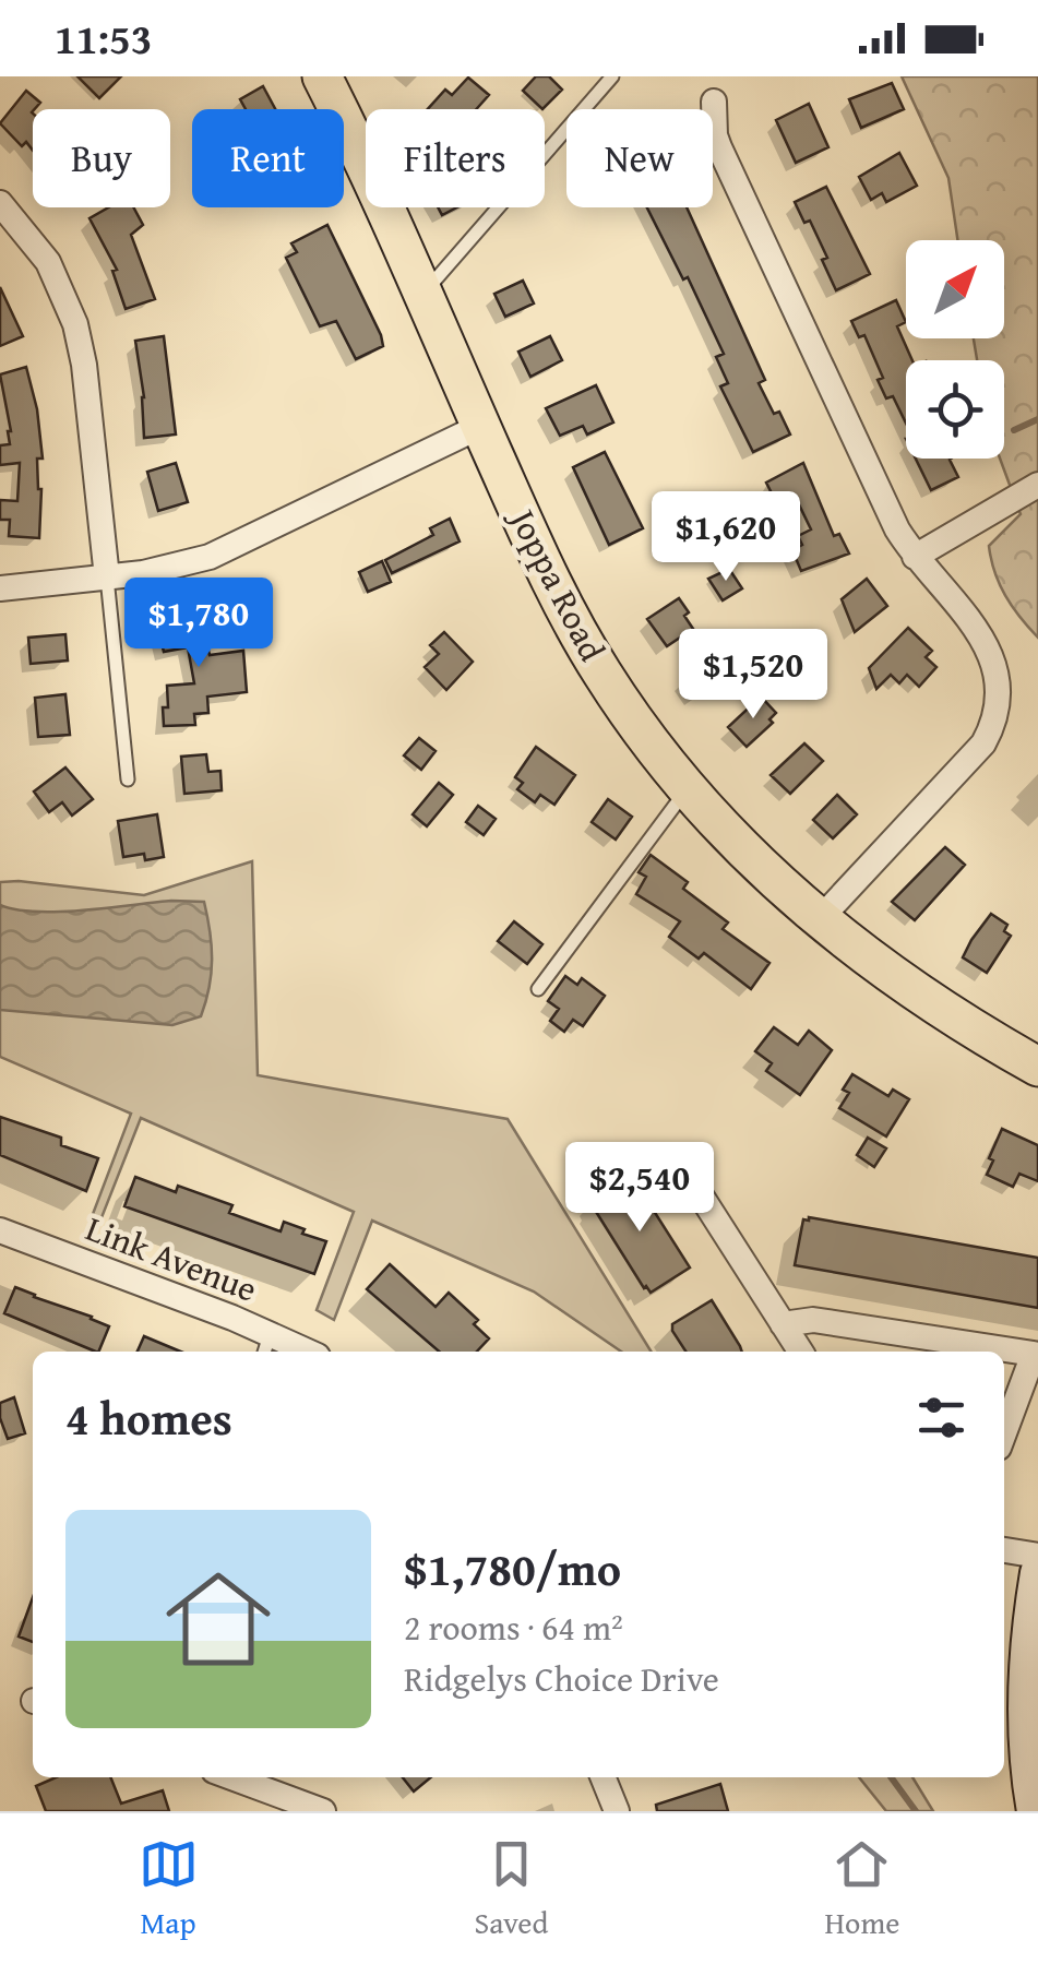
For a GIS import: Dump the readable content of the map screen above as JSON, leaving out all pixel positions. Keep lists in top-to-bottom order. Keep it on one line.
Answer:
{"streets":{"main road":["Joppa Road"],"street":["Link Avenue"]},"north":"top right","page":{"status":"11:53","chip":["Buy","Rent","Filters","New"],"price":["$1,620","$1,780","$1,520","$2,540"],"heading":"4 homes","list":[{"name":"$1,780/mo","note":"2 rooms · 64 m² · Ridgelys Choice Drive"}],"tabs":["Map","Saved","Home"]}}
